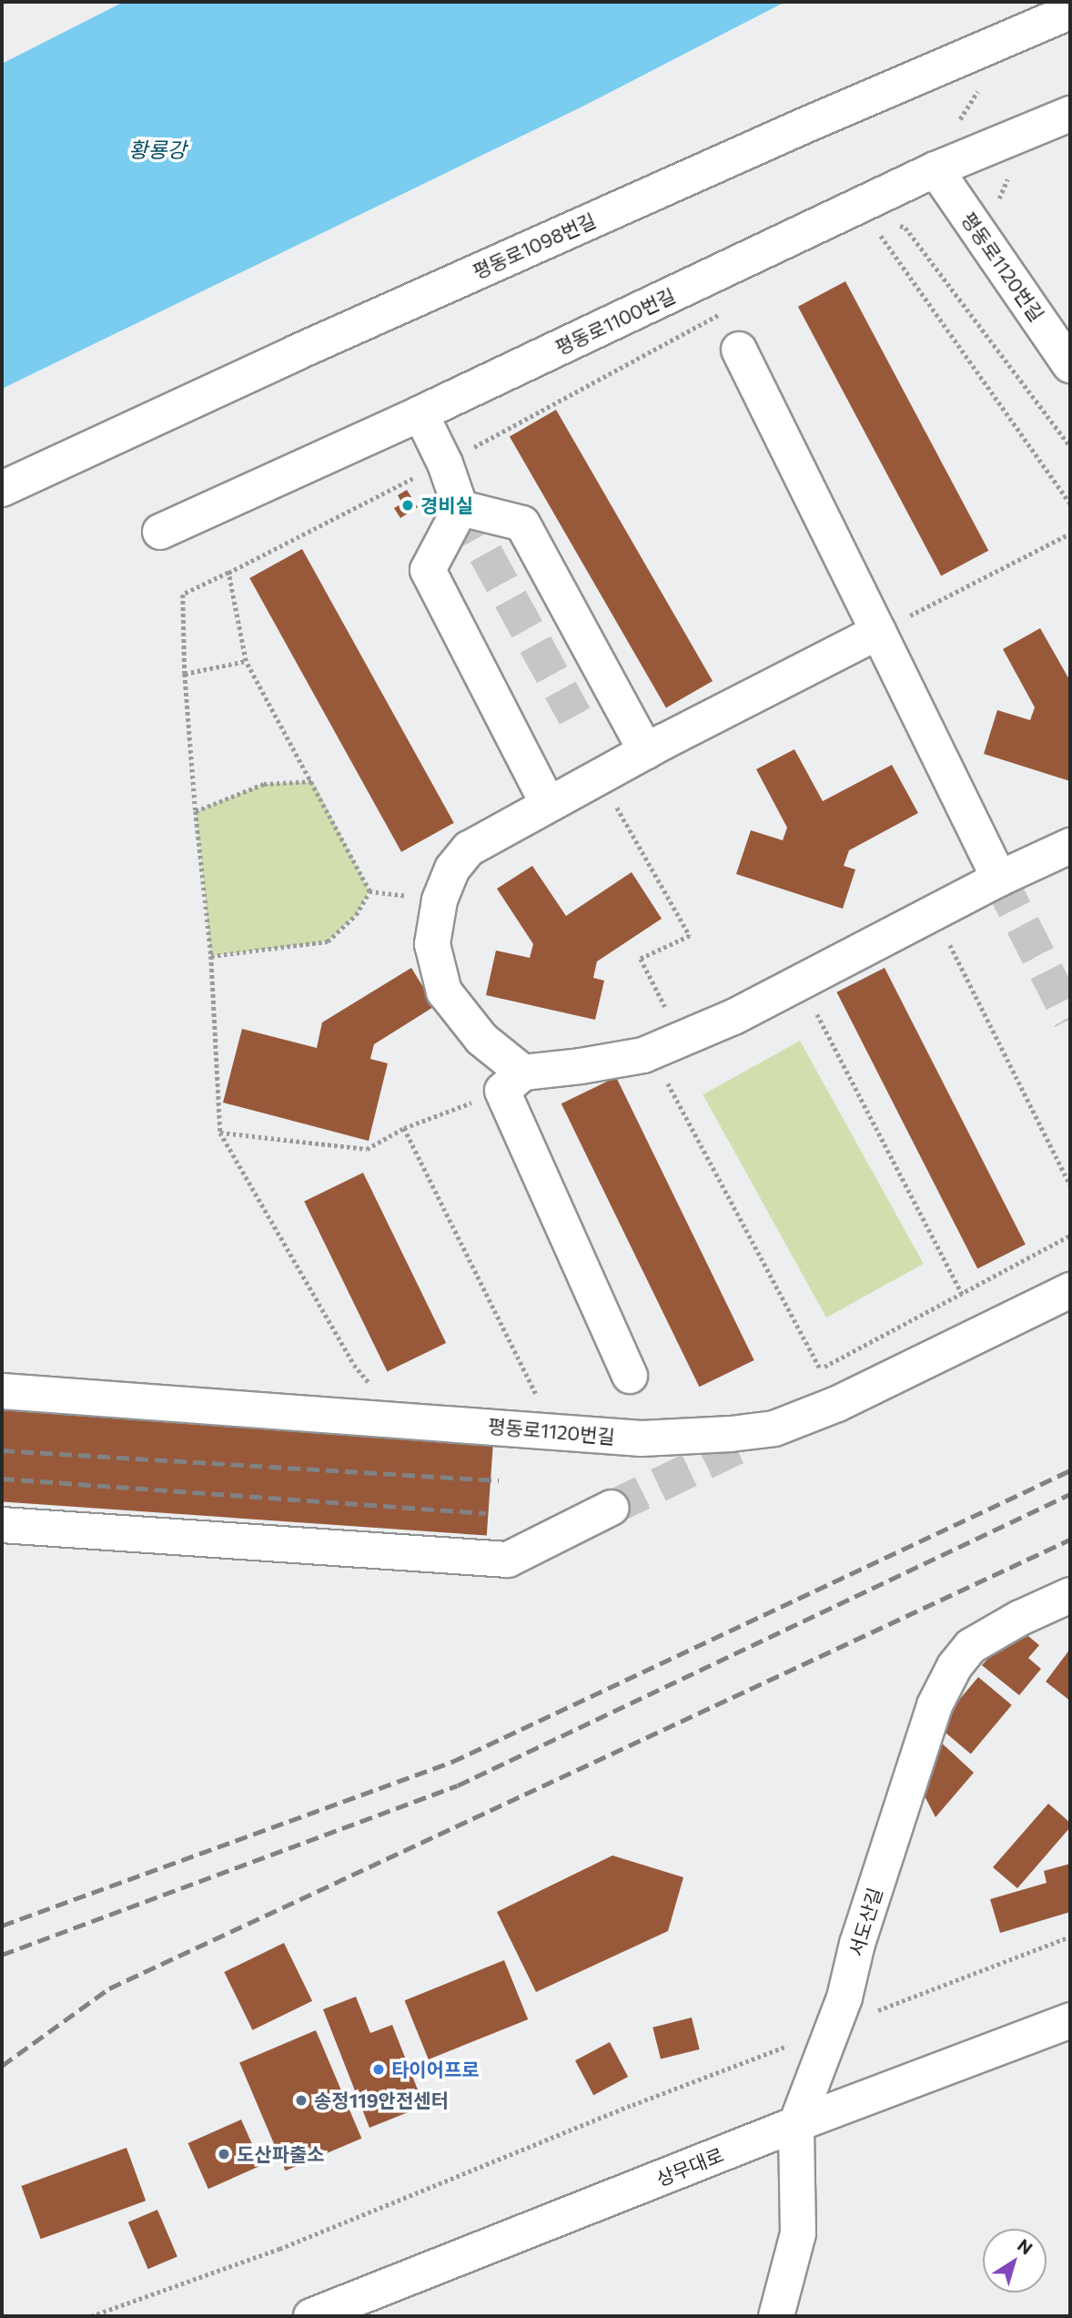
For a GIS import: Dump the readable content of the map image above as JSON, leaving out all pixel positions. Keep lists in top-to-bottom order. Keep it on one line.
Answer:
{"streets":{"street":["평동로1098번길","평동로1120번길","평동로1100번길","서도산길","상무대로"]},"crossings":[["평동로1120번길","평동로1100번길"],["서도산길","상무대로"]],"water":["황룡강"],"places":["경비실","타이어프로","송정119안전센터","도산파출소"],"north":"top right"}
